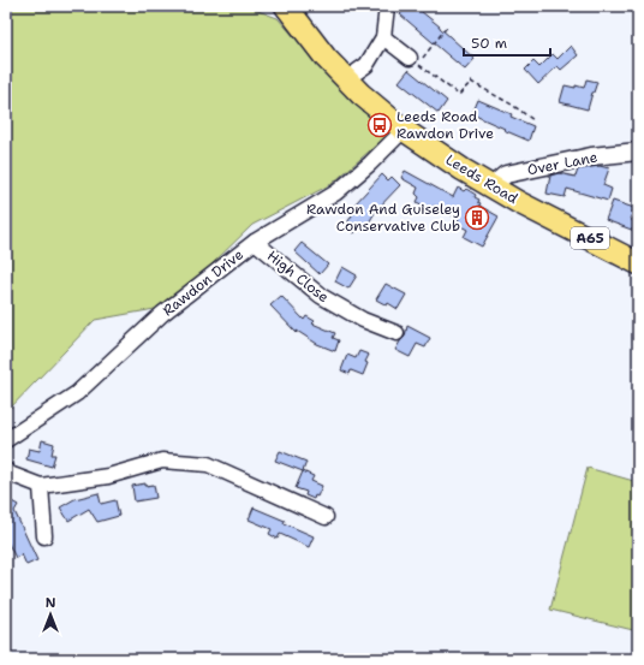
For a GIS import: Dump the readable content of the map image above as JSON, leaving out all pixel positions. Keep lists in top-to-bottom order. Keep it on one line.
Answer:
{"streets":{"main road":["Leeds Road","A65"],"street":["Over Lane","High Close","Rawdon Drive"]},"crossings":[["Over Lane","Leeds Road"],["Leeds Road","Rawdon Drive"],["High Close","Rawdon Drive"]],"places":{"bus stop":["Leeds Road Rawdon Drive"],"building":["Rawdon And Guiseley Conservative Club"]},"scale_bar":"50 m","north":"top"}
